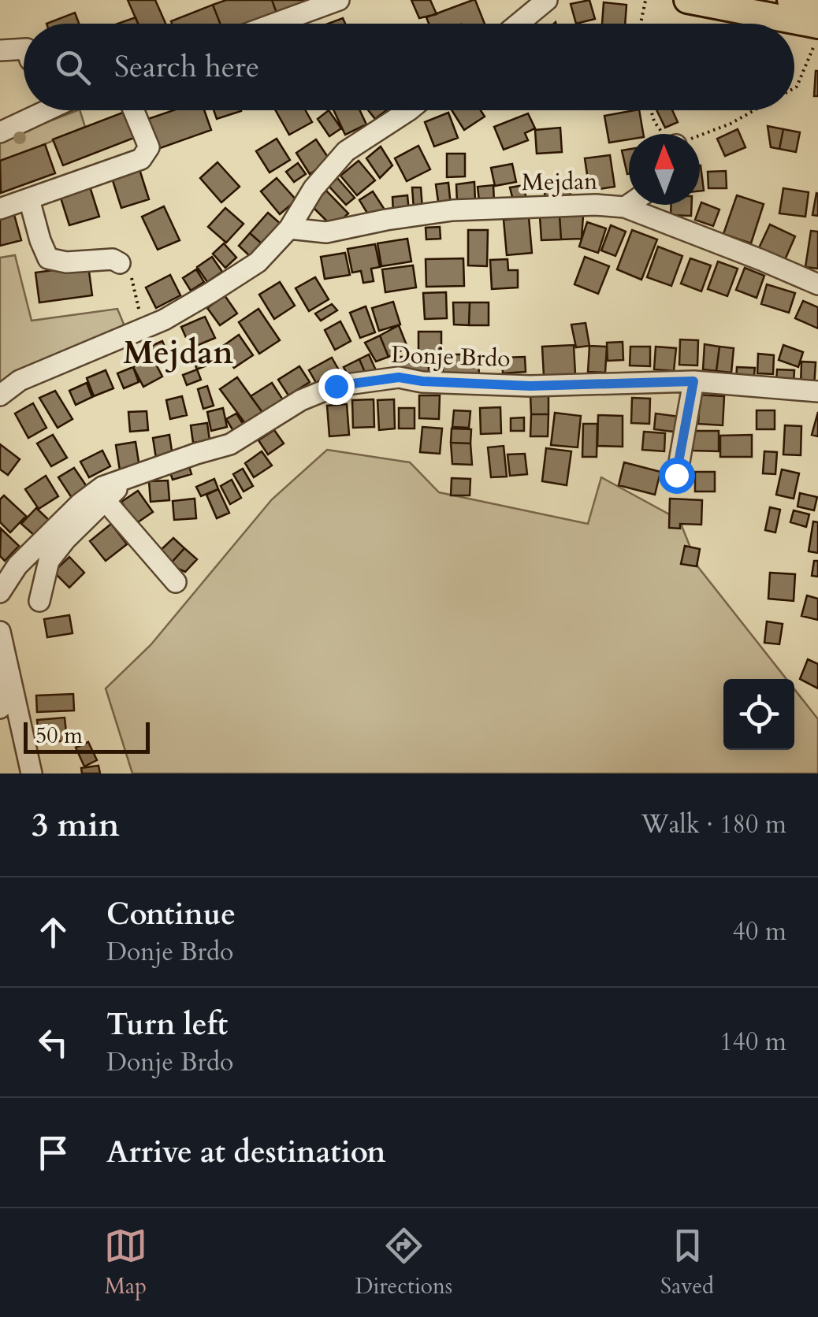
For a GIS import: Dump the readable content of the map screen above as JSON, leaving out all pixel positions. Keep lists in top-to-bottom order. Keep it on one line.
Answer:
{"streets":{"street":["Mejdan","Donje Brdo"]},"districts":["Mejdan"],"scale_bar":"50 m","north":"top","page":{"search":"Search here","scale":"50 m","heading":["3 min","Walk · 180 m"],"list":[["Continue","Donje Brdo","40 m"],["Turn left","Donje Brdo","140 m"],"Arrive at destination"],"nav":["Map","Directions","Saved"]}}
